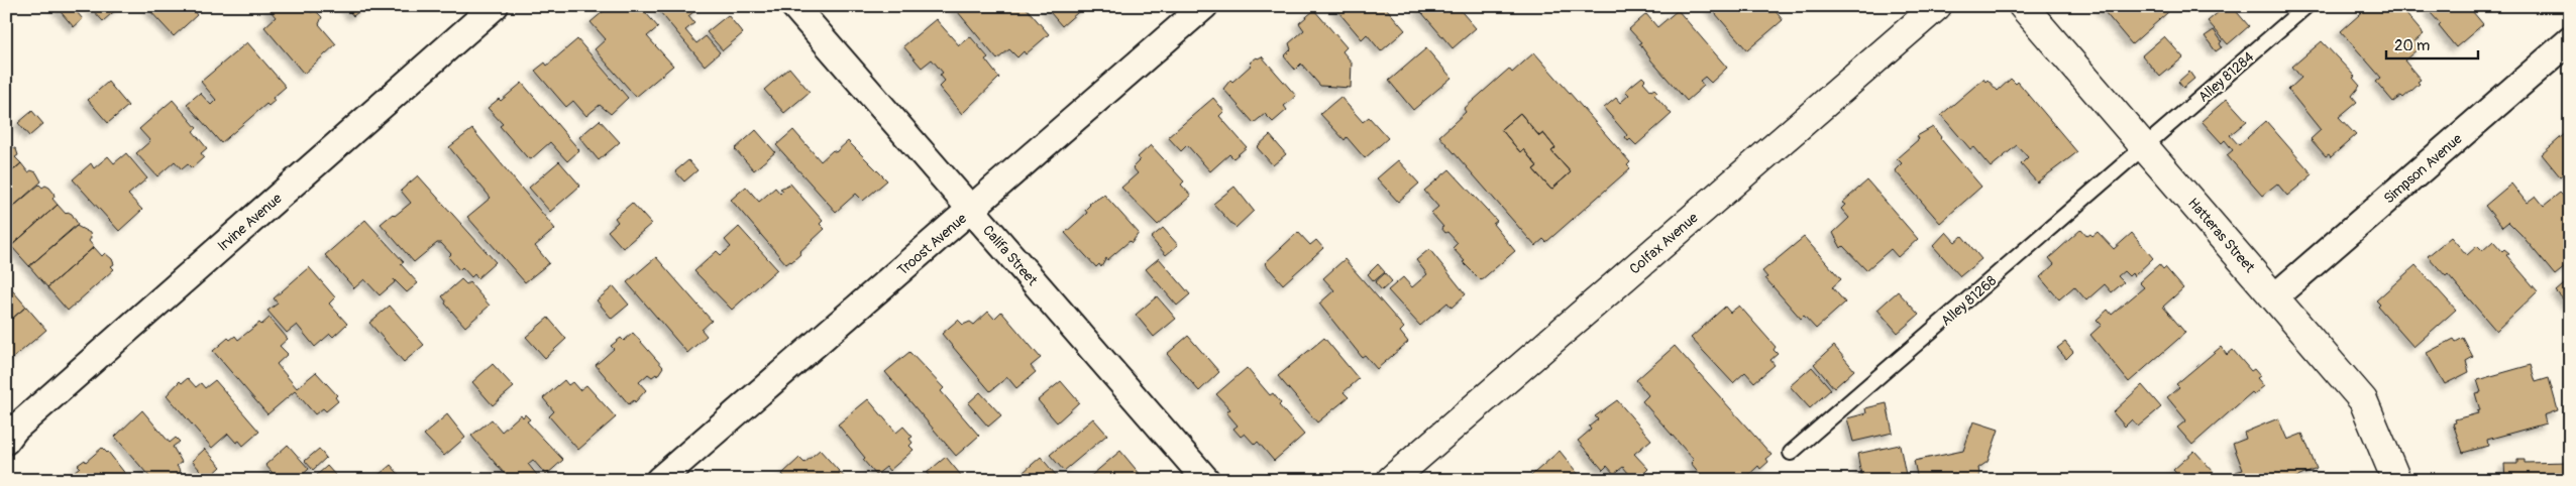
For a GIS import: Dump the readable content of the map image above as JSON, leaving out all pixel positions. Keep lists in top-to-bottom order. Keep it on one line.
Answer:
{"streets":{"main road":["Hatteras Street","Colfax Avenue"],"street":["Simpson Avenue","Irvine Avenue","Troost Avenue","Califa Street"],"lane":["Alley 81284","Alley 81268"]},"crossings":[["Alley 81284","Hatteras Street"],["Alley 81284","Alley 81268"],["Simpson Avenue","Hatteras Street"],["Hatteras Street","Alley 81268"],["Troost Avenue","Califa Street"]],"scale_bar":"20 m"}
